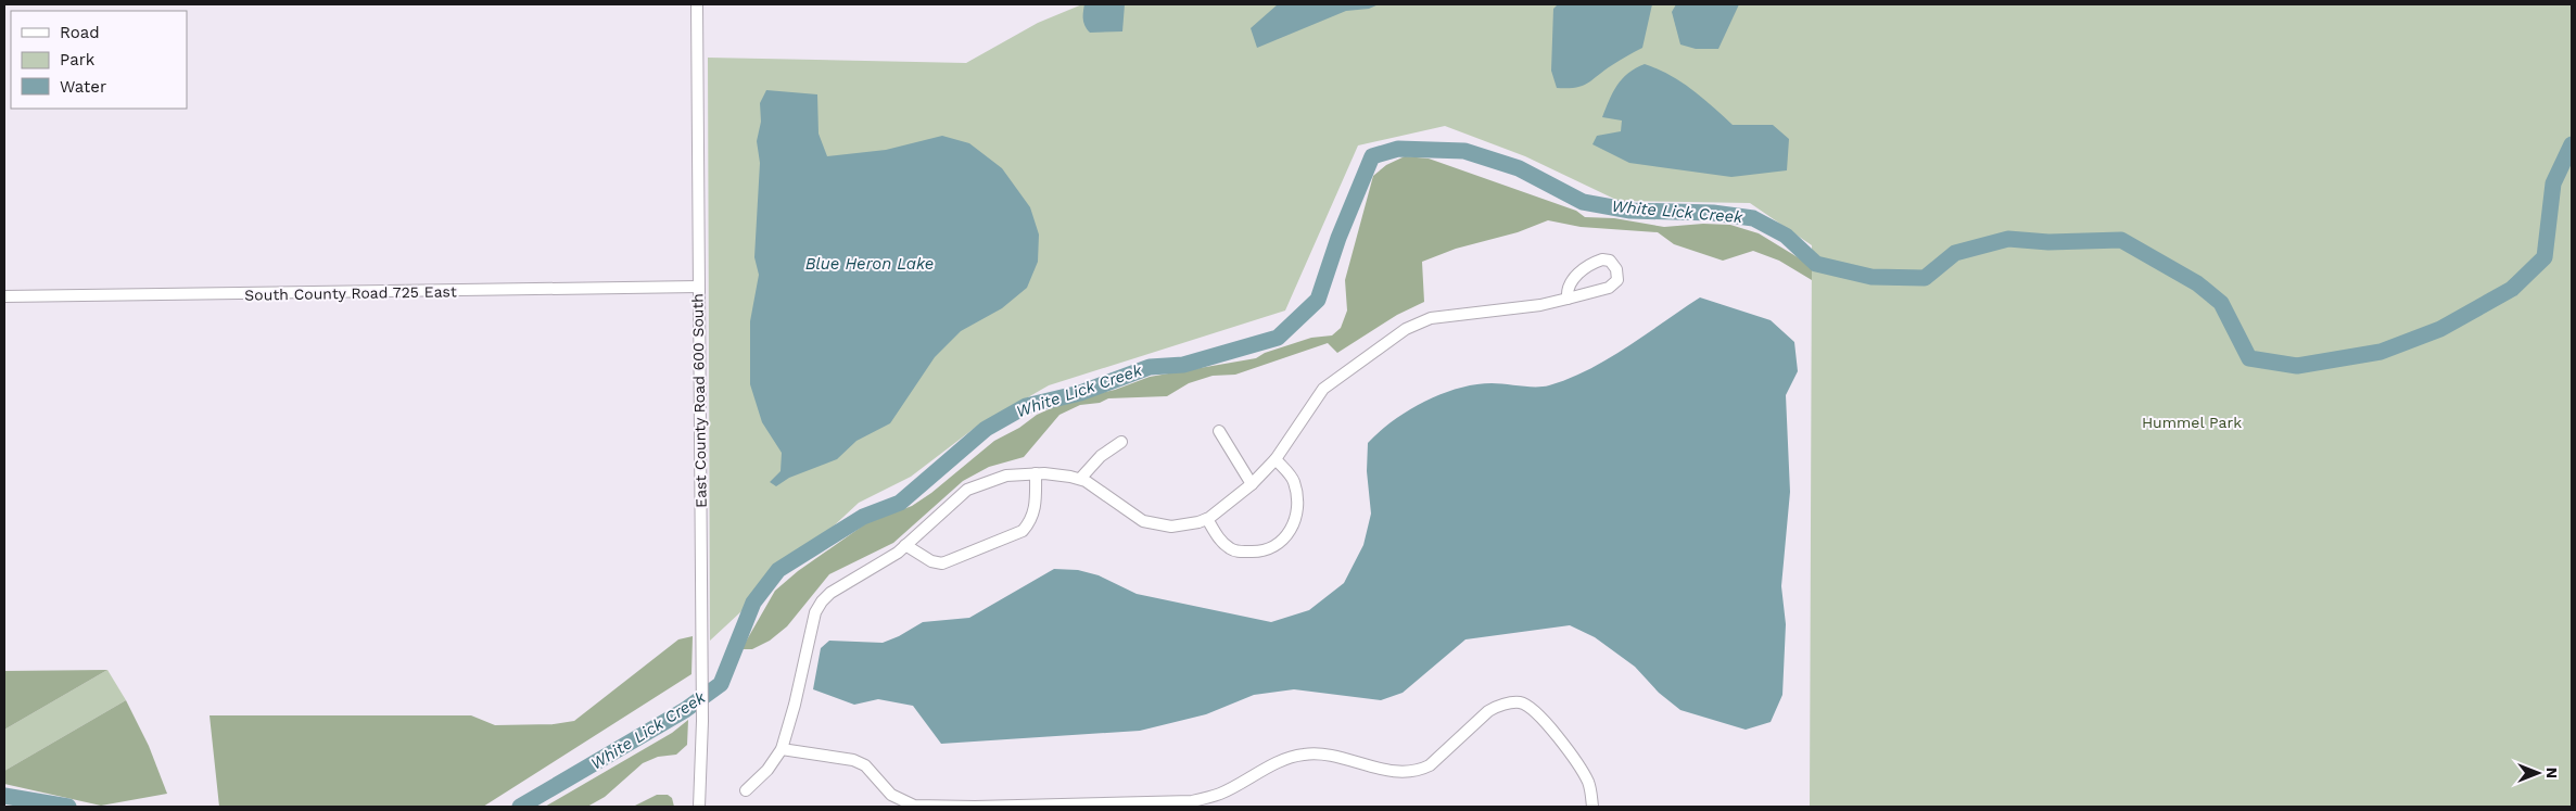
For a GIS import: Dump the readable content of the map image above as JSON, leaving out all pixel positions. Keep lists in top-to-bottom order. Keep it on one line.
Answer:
{"streets":{"street":["South County Road 725 East","East County Road 600 South"]},"crossings":[["South County Road 725 East","East County Road 600 South"]],"water":["White Lick Creek","Blue Heron Lake"],"parks":["Hummel Park"],"legend":["Road","Park","Water"],"north":"right"}
